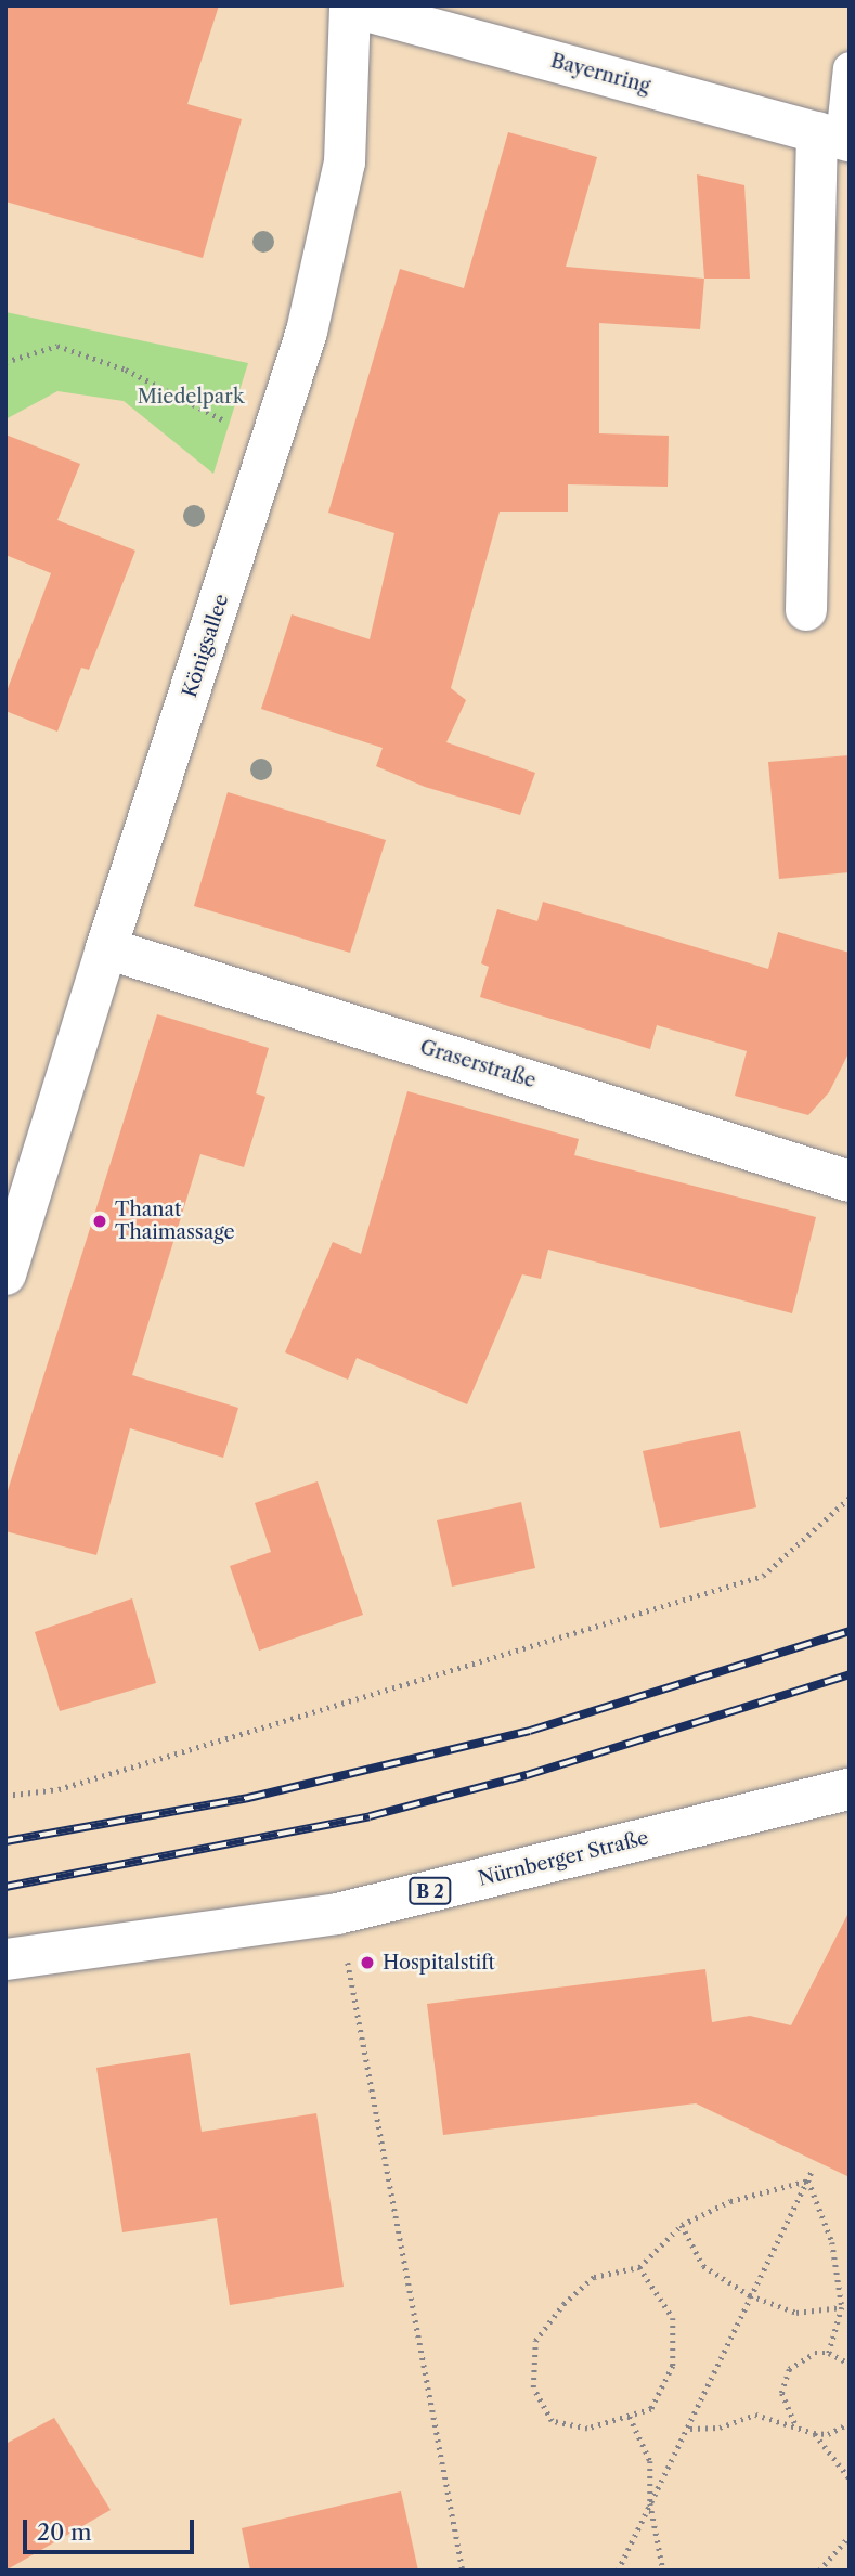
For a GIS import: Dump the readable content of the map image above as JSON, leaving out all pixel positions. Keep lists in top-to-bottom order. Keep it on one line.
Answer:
{"streets":{"street":["Bayernring","Königsallee","Graserstraße","Nürnberger Straße","B 2"]},"crossings":[["Bayernring","Königsallee"],["Königsallee","Graserstraße"]],"parks":["Miedelpark"],"places":["Thanat Thaimassage","Hospitalstift"],"scale_bar":"20 m"}
